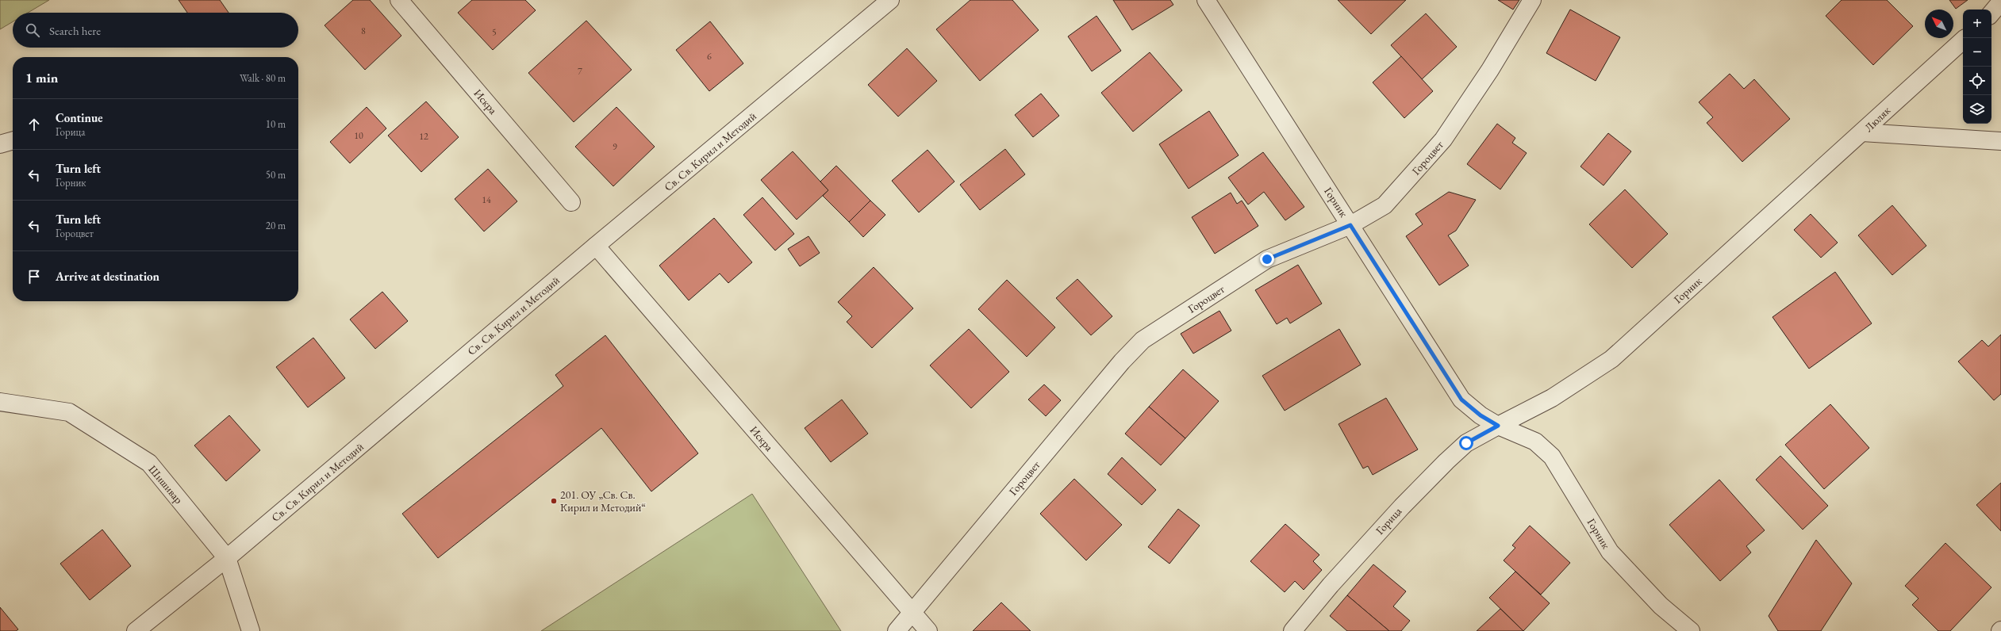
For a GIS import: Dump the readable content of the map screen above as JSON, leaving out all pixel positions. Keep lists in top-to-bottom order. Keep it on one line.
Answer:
{"streets":{"street":["Искра","Люляк","Св. Св. Кирил и Методий","Гороцвет","Горник","Шишивар","Горица"]},"crossings":[["Искра","Св. Св. Кирил и Методий"],["Искра","Гороцвет"],["Люляк","Горник"],["Св. Св. Кирил и Методий","Шишивар"],["Гороцвет","Горник"],["Горник","Горица"]],"places":["201. ОУ „Св. Св. Кирил и Методий“"],"house_numbers":["8","5","6","7","10","12","9","14"],"north":"top left","page":{"map_buttons":["+","−"],"search":"Search here","heading":["1 min","Walk · 80 m"],"list":[["Continue","Горица","10 m"],["Turn left","Горник","50 m"],["Turn left","Гороцвет","20 m"],"Arrive at destination"]}}
